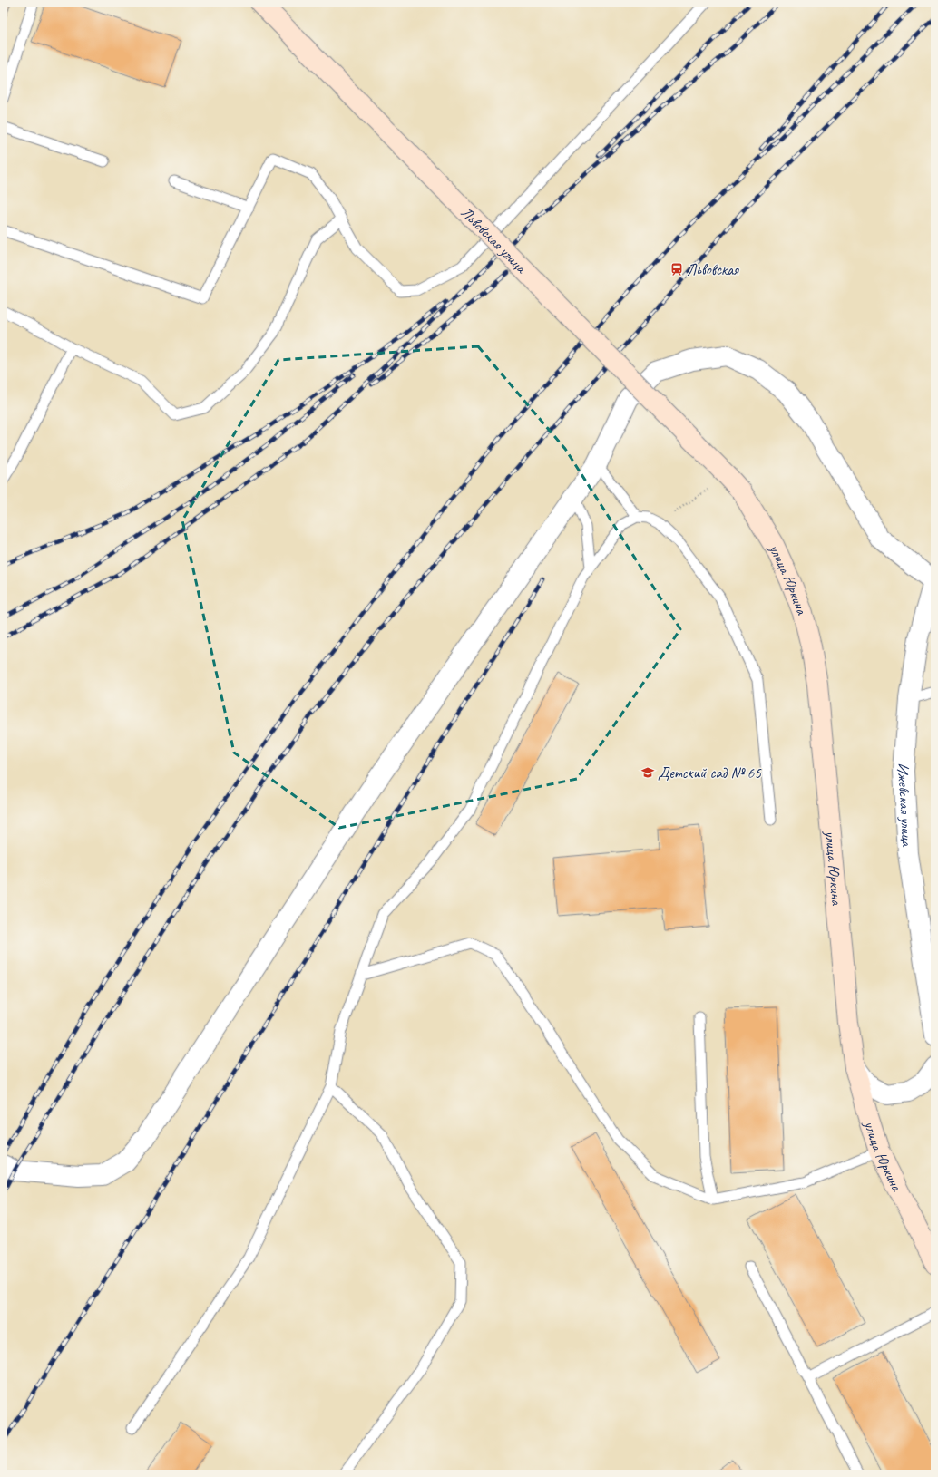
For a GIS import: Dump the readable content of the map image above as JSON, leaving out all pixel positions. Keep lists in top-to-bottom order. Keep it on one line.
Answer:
{"streets":{"main road":["Львовская улица","улица Юркина"],"street":["Ижевская улица"]},"crossings":[["Львовская улица","улица Юркина"]],"places":{"station":["Львовская"],"school or university":["Детский сад № 65"]}}
